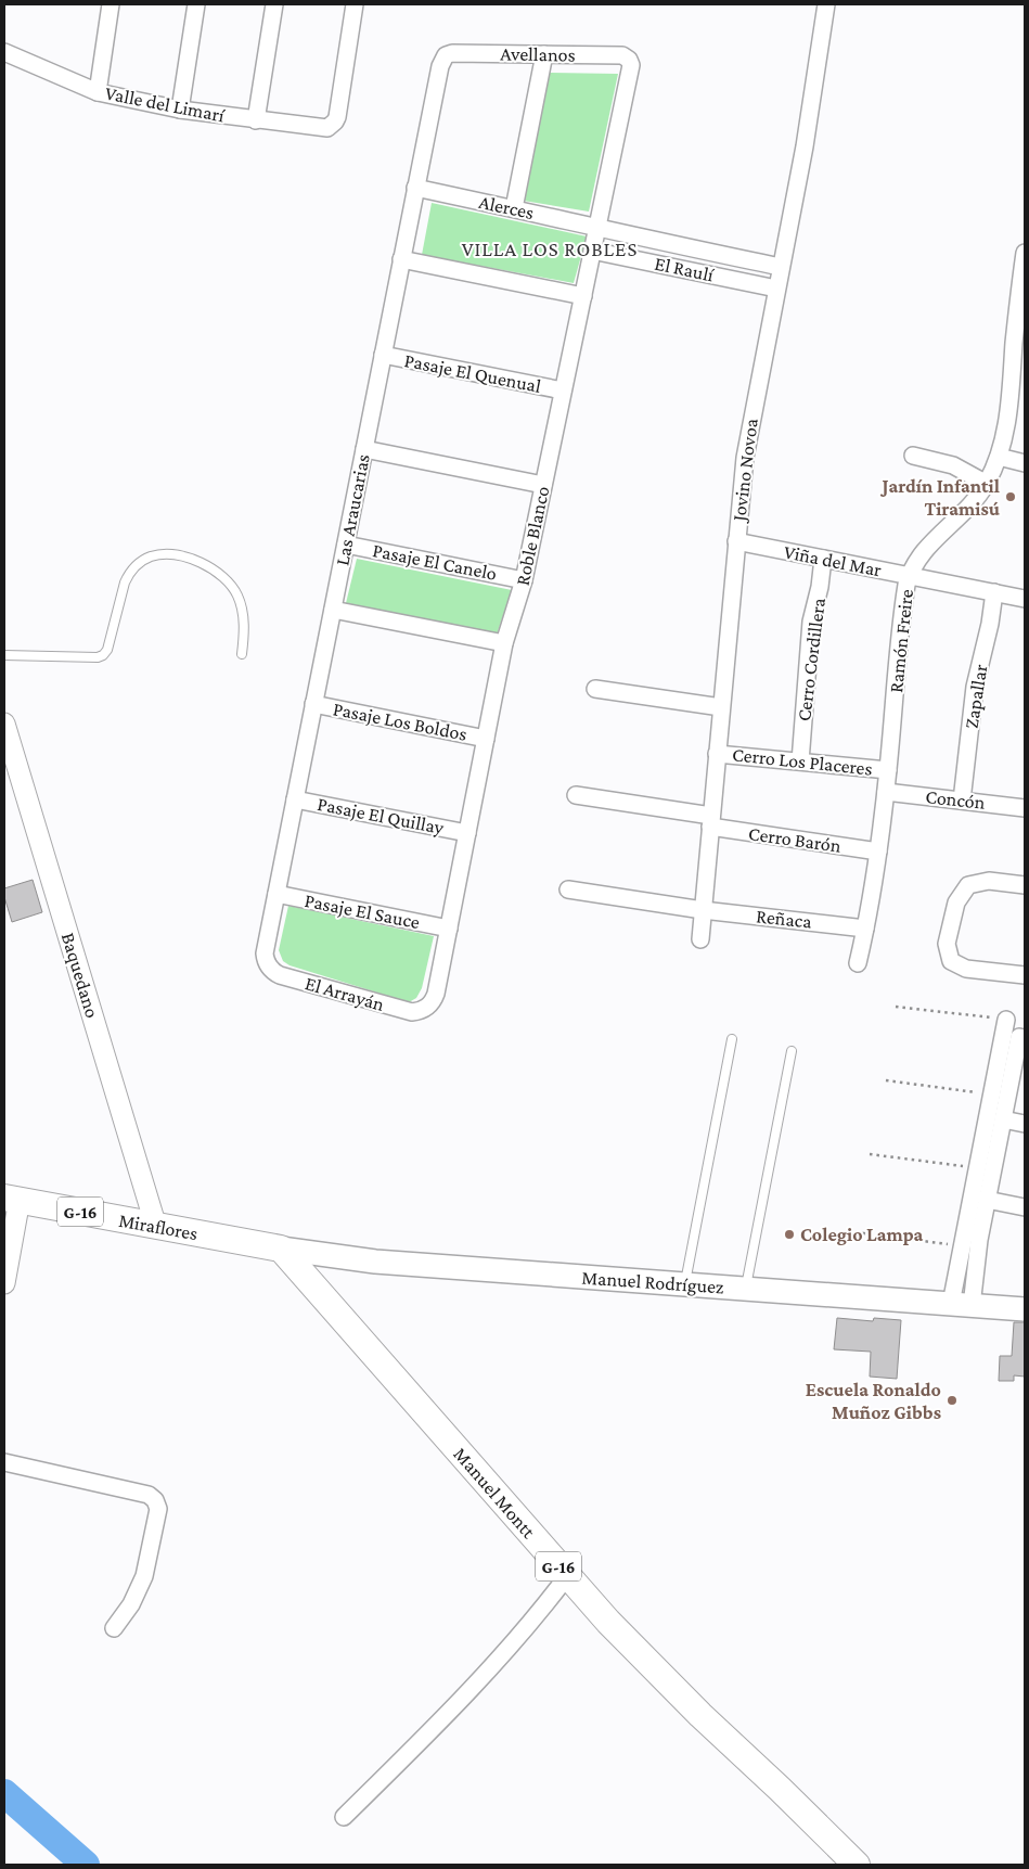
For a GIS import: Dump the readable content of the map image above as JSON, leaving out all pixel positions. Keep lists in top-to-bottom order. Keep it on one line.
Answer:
{"streets":{"main road":["G-16","Miraflores","Manuel Rodríguez","Manuel Montt"],"street":["Avellanos","Valle del Limarí","Alerces","El Raulí","Pasaje El Quenual","Jovino Novoa","Las Araucarias","Roble Blanco","Viña del Mar","Pasaje El Canelo","Ramón Freire","Cerro Cordillera","Zapallar","Pasaje Los Boldos","Cerro Los Placeres","Concón","Pasaje El Quillay","Cerro Barón","Pasaje El Sauce","Reñaca","Baquedano","El Arrayán"]},"crossings":[["Avellanos","Las Araucarias"],["Avellanos","Roble Blanco"],["Alerces","El Raulí"],["Alerces","Las Araucarias"],["Alerces","Roble Blanco"],["El Raulí","Jovino Novoa"],["El Raulí","Roble Blanco"],["Pasaje El Quenual","Las Araucarias"],["Pasaje El Quenual","Roble Blanco"],["Jovino Novoa","Viña del Mar"],["Jovino Novoa","Cerro Los Placeres"],["Jovino Novoa","Cerro Barón"],["Jovino Novoa","Reñaca"],["Las Araucarias","Pasaje El Canelo"],["Las Araucarias","Pasaje Los Boldos"],["Las Araucarias","Pasaje El Quillay"],["Las Araucarias","Pasaje El Sauce"],["Las Araucarias","El Arrayán"],["Roble Blanco","Pasaje El Canelo"],["Roble Blanco","Pasaje Los Boldos"],["Roble Blanco","Pasaje El Quillay"],["Roble Blanco","Pasaje El Sauce"],["Roble Blanco","El Arrayán"],["Viña del Mar","Ramón Freire"],["Viña del Mar","Cerro Cordillera"],["Viña del Mar","Zapallar"],["Ramón Freire","Cerro Los Placeres"],["Ramón Freire","Concón"],["Ramón Freire","Cerro Barón"],["Ramón Freire","Reñaca"],["Cerro Cordillera","Cerro Los Placeres"],["Zapallar","Concón"],["Baquedano","Miraflores"],["Miraflores","Manuel Rodríguez"],["Miraflores","Manuel Montt"],["Manuel Rodríguez","Manuel Montt"]],"districts":["VILLA LOS ROBLES"],"places":["Jardín Infantil Tiramisú","Colegio Lampa","Escuela Ronaldo Muñoz Gibbs"]}
